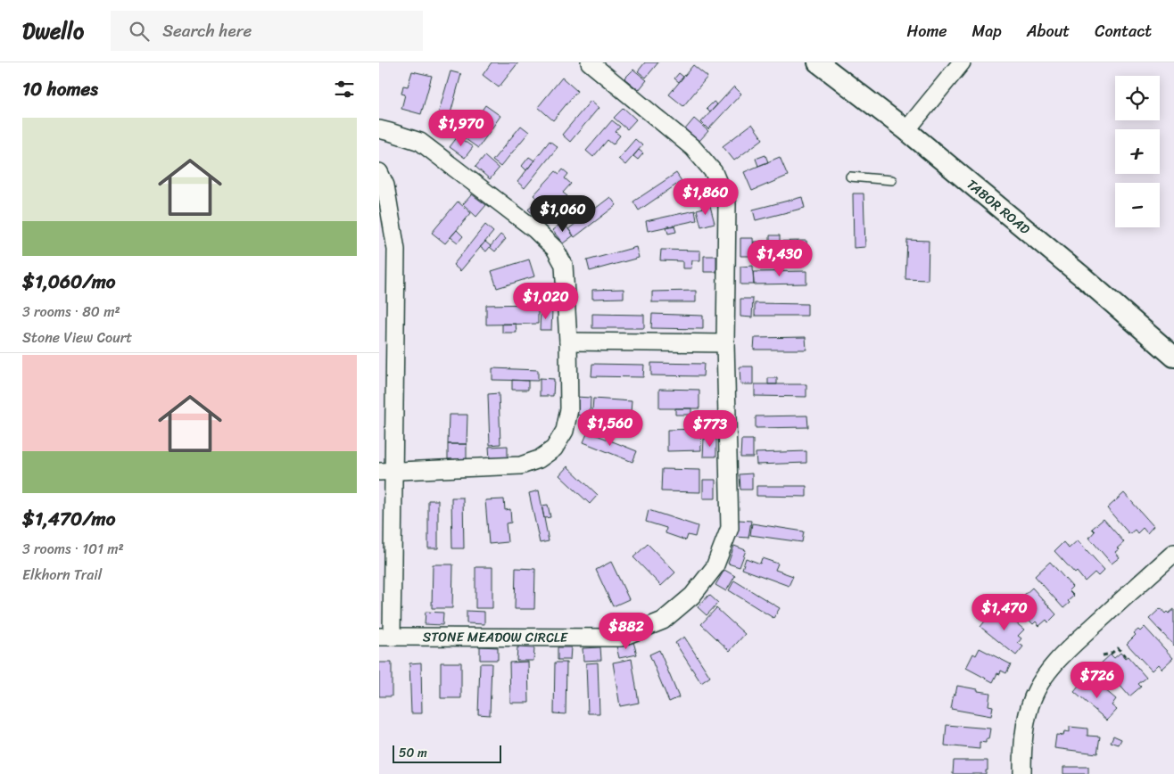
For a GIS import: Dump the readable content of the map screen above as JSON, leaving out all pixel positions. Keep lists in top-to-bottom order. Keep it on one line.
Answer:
{"streets":{"street":["TABOR ROAD","STONE MEADOW CIRCLE"]},"scale_bar":"50 m","page":{"header":"Dwello","search":"Search here","nav":["Home","Map","About","Contact"],"heading":"10 homes","map_buttons":["+","−"],"price":["$1,970","$1,860","$1,060","$1,430","$1,020","$1,560","$773","$1,470","$882","$726"],"list":[{"name":"$1,060/mo","note":"3 rooms · 80 m² · Stone View Court"},{"name":"$1,470/mo","note":"3 rooms · 101 m² · Elkhorn Trail"}],"scale":"50 m"}}
